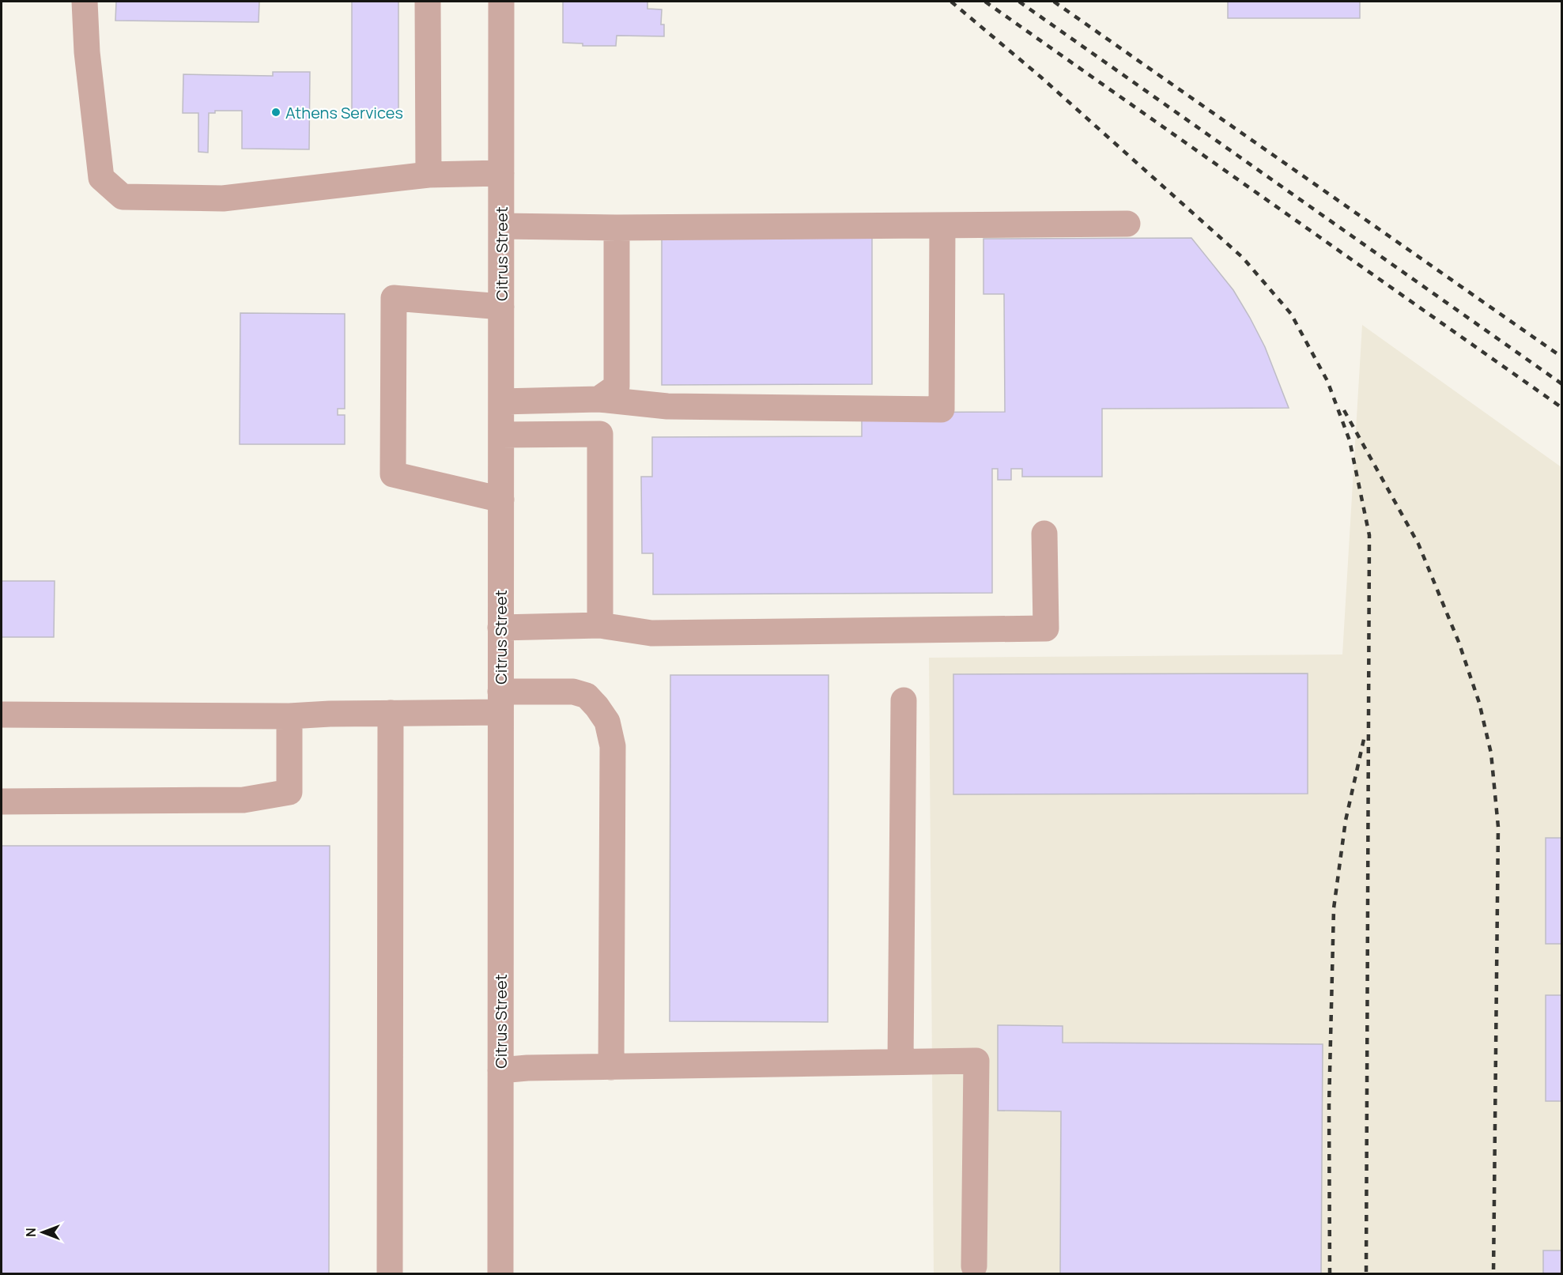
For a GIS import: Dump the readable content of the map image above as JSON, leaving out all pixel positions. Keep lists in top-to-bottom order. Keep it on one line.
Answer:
{"streets":{"street":["Citrus Street"]},"places":["Athens Services"],"north":"left"}
